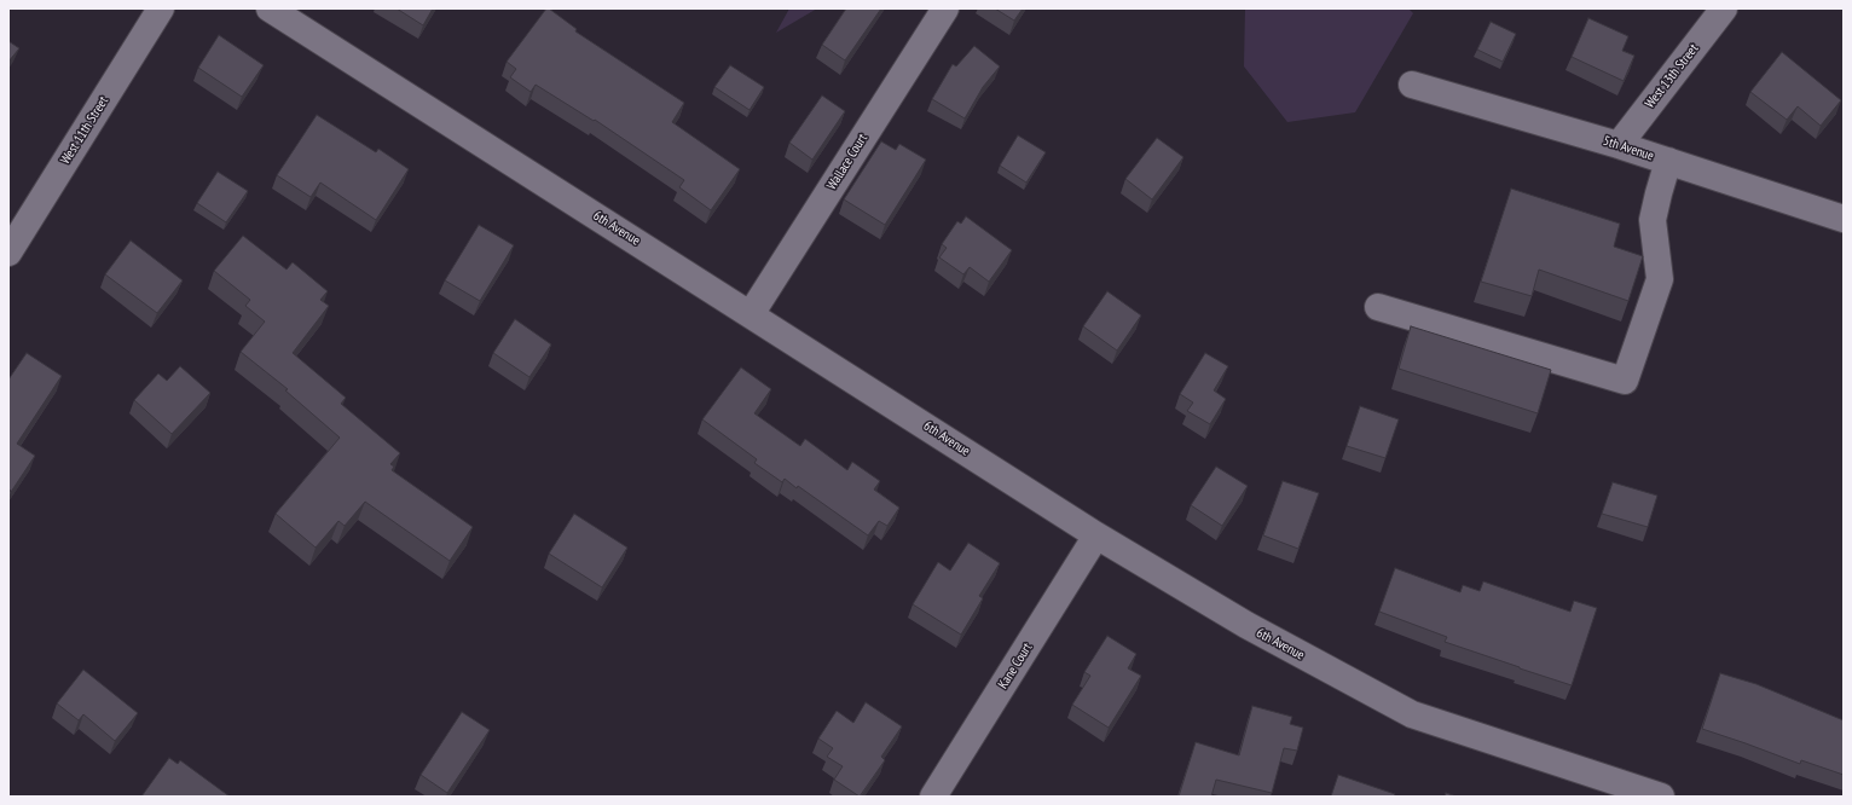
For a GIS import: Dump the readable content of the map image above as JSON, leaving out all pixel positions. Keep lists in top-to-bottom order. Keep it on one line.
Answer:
{"streets":{"street":["West 13th Street","West 11th Street","5th Avenue","Wallace Court","6th Avenue","Kane Court"]},"crossings":[["West 13th Street","5th Avenue"],["Wallace Court","6th Avenue"],["6th Avenue","Kane Court"]]}
